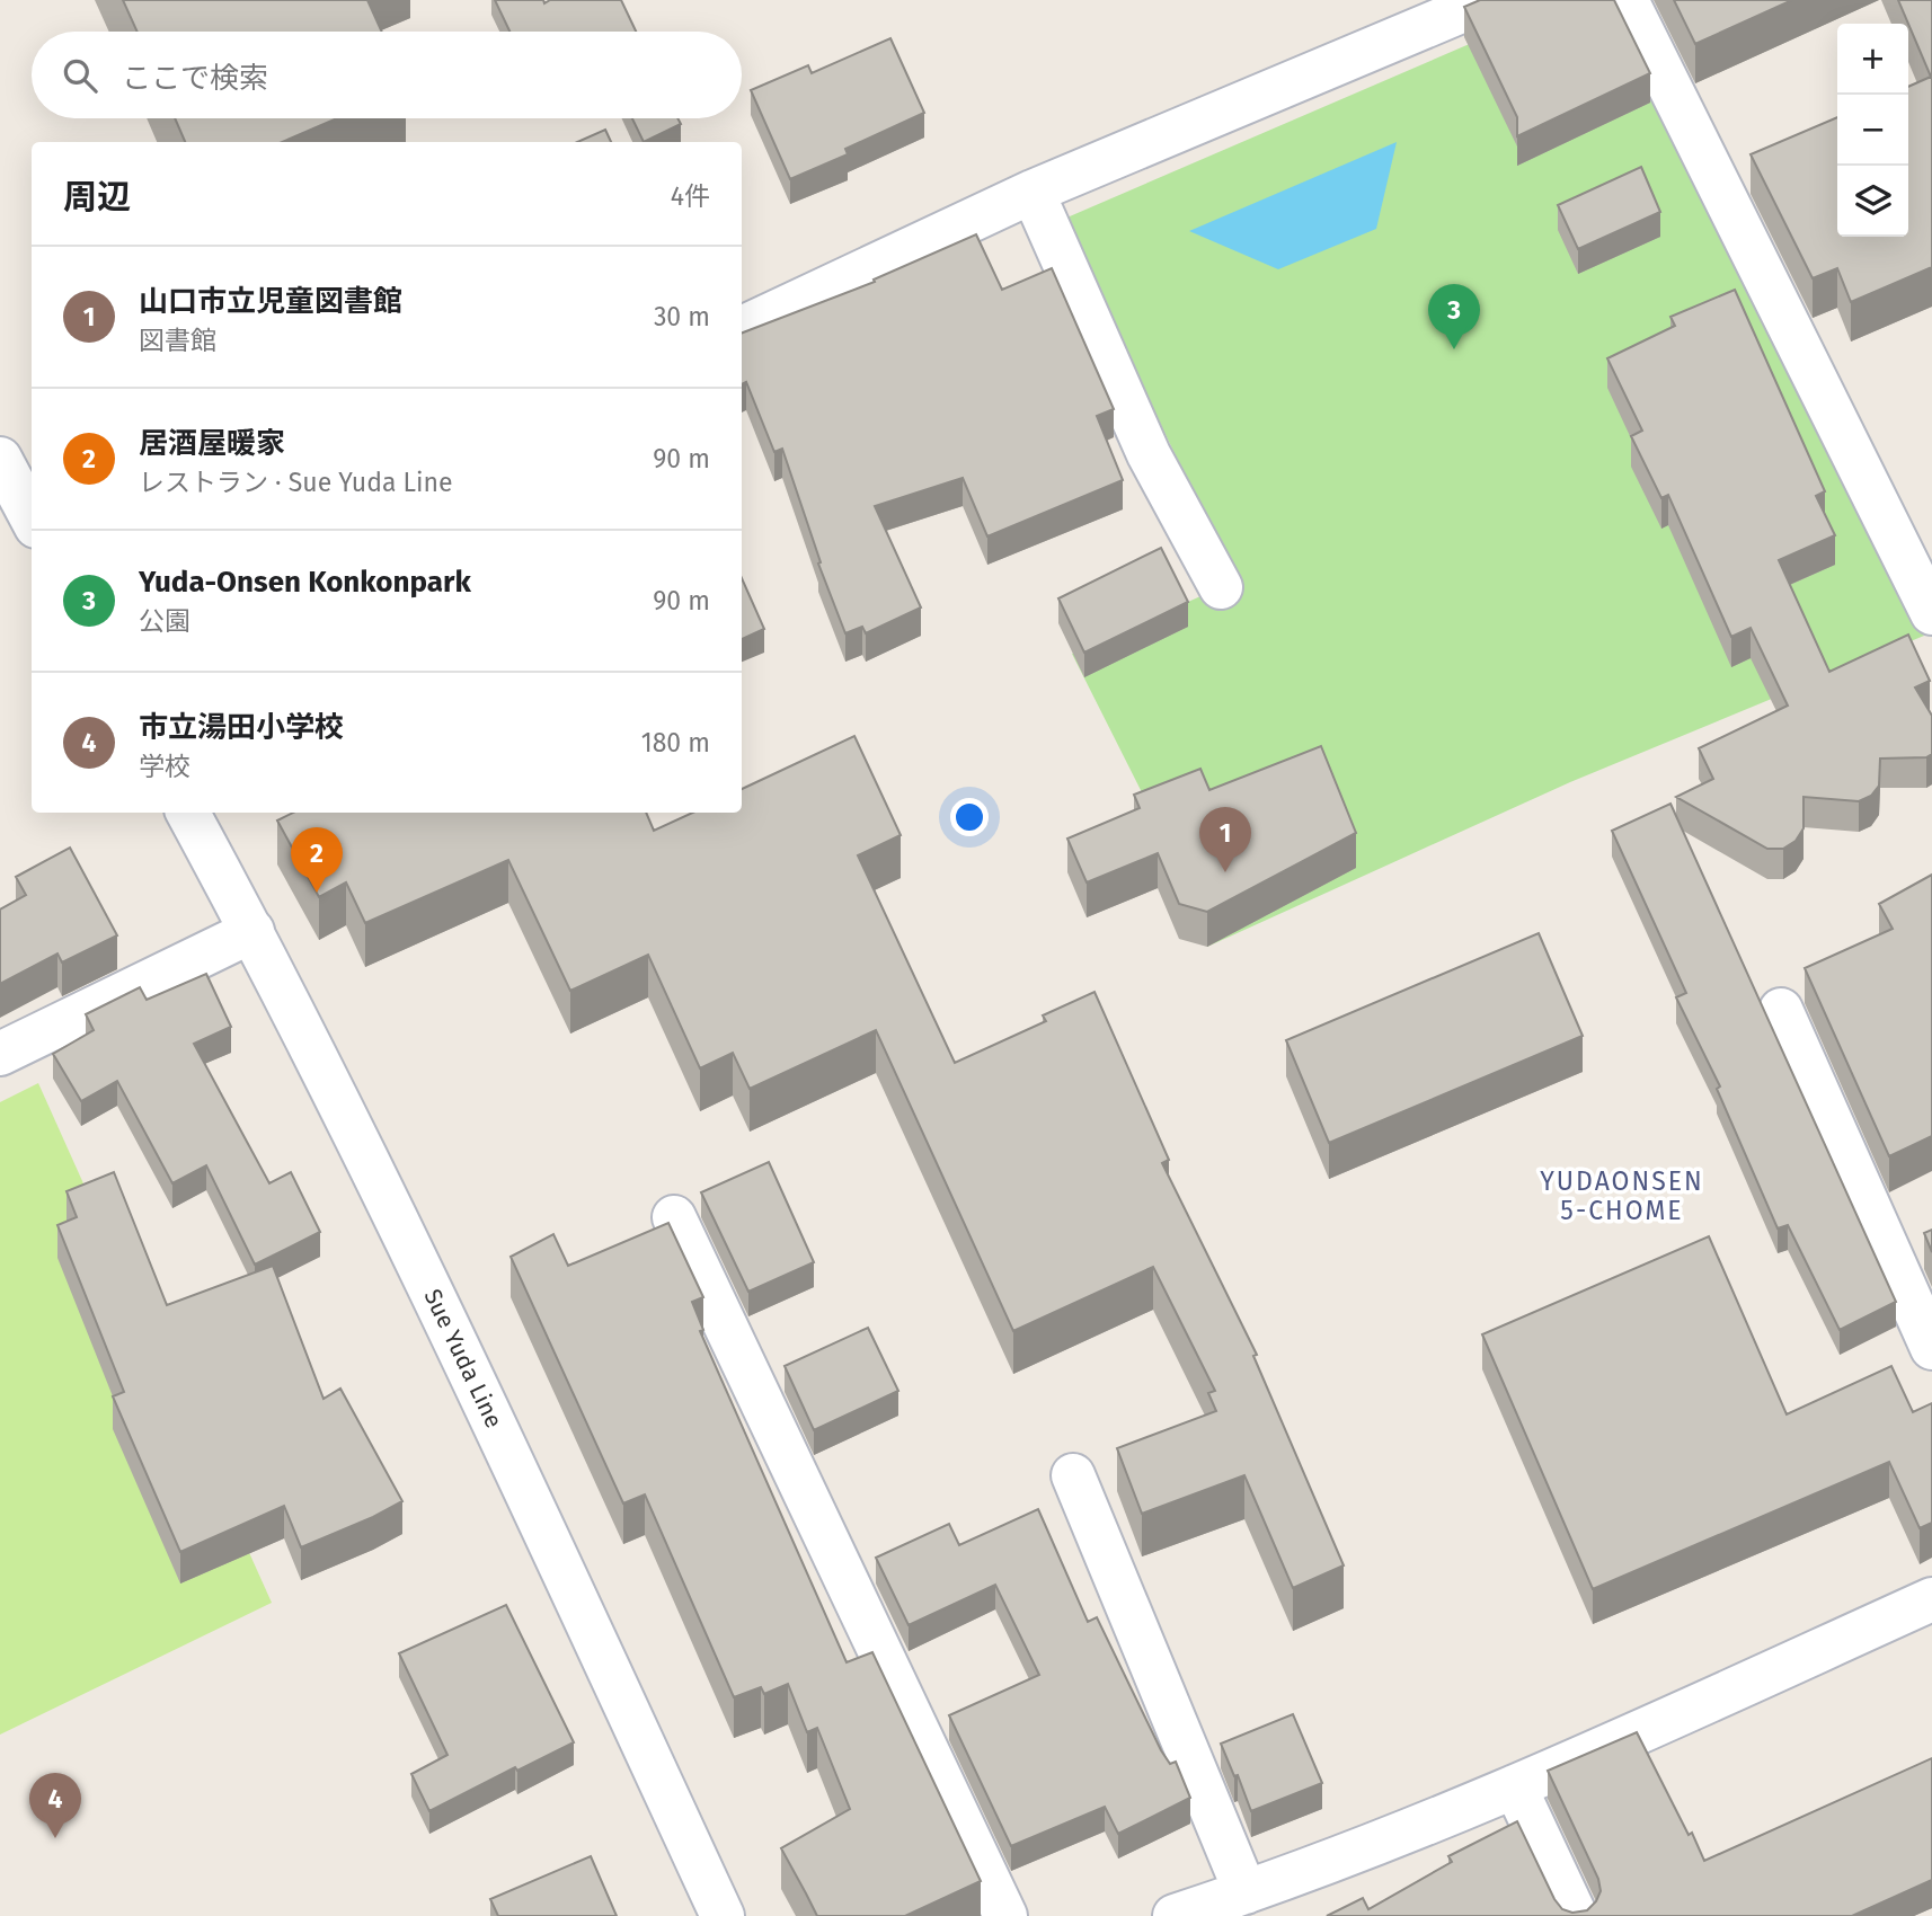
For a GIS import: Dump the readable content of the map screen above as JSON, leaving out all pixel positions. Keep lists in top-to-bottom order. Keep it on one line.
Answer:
{"streets":{"street":["Sue Yuda Line"]},"districts":["YUDAONSEN 5-CHOME"],"page":{"map_buttons":["+","−"],"search":"ここで検索","heading":["周辺","4件"],"list":[{"mark":"1","name":"山口市立児童図書館","note":"図書館","value":"30 m"},{"mark":"2","name":"居酒屋暖家","note":"レストラン · Sue Yuda Line","value":"90 m"},{"mark":"3","name":"Yuda-Onsen Konkonpark","note":"公園","value":"90 m"},{"mark":"4","name":"市立湯田小学校","note":"学校","value":"180 m"}],"pins":["3","1","2","4"]}}
